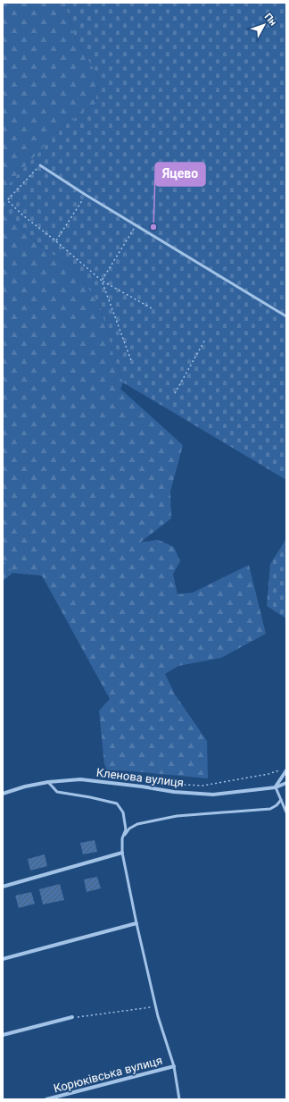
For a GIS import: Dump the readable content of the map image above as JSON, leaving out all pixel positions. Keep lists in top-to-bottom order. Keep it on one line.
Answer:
{"streets":{"street":["Кленова вулиця","Корюківська вулиця"]},"places":["Яцево"],"north":"top right"}
